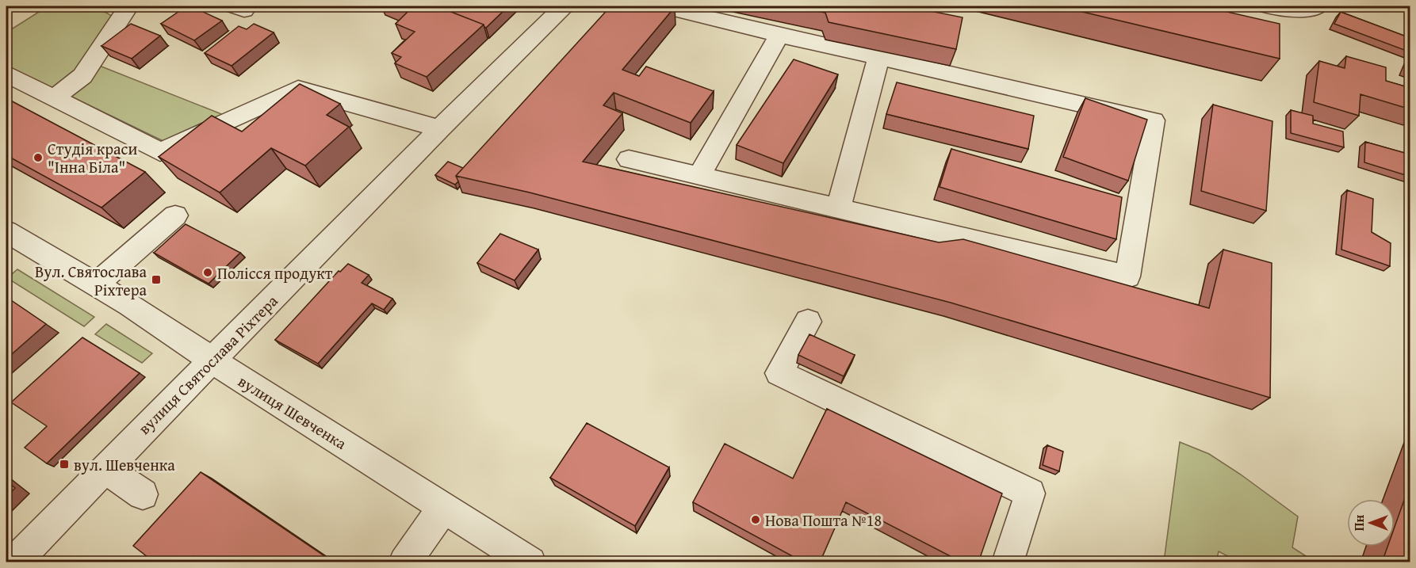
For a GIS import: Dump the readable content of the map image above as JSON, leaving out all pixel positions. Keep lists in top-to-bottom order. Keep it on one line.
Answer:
{"streets":{"street":["вулиця Святослава Ріхтера","вулиця Шевченка"]},"crossings":[["вулиця Святослава Ріхтера","вулиця Шевченка"]],"places":{"other":["Студія краси \"Інна Біла\"","Полісся продукт","Нова Пошта №18"],"transit":["Вул. Святослава Ріхтера","вул. Шевченка"]},"north":"left"}
